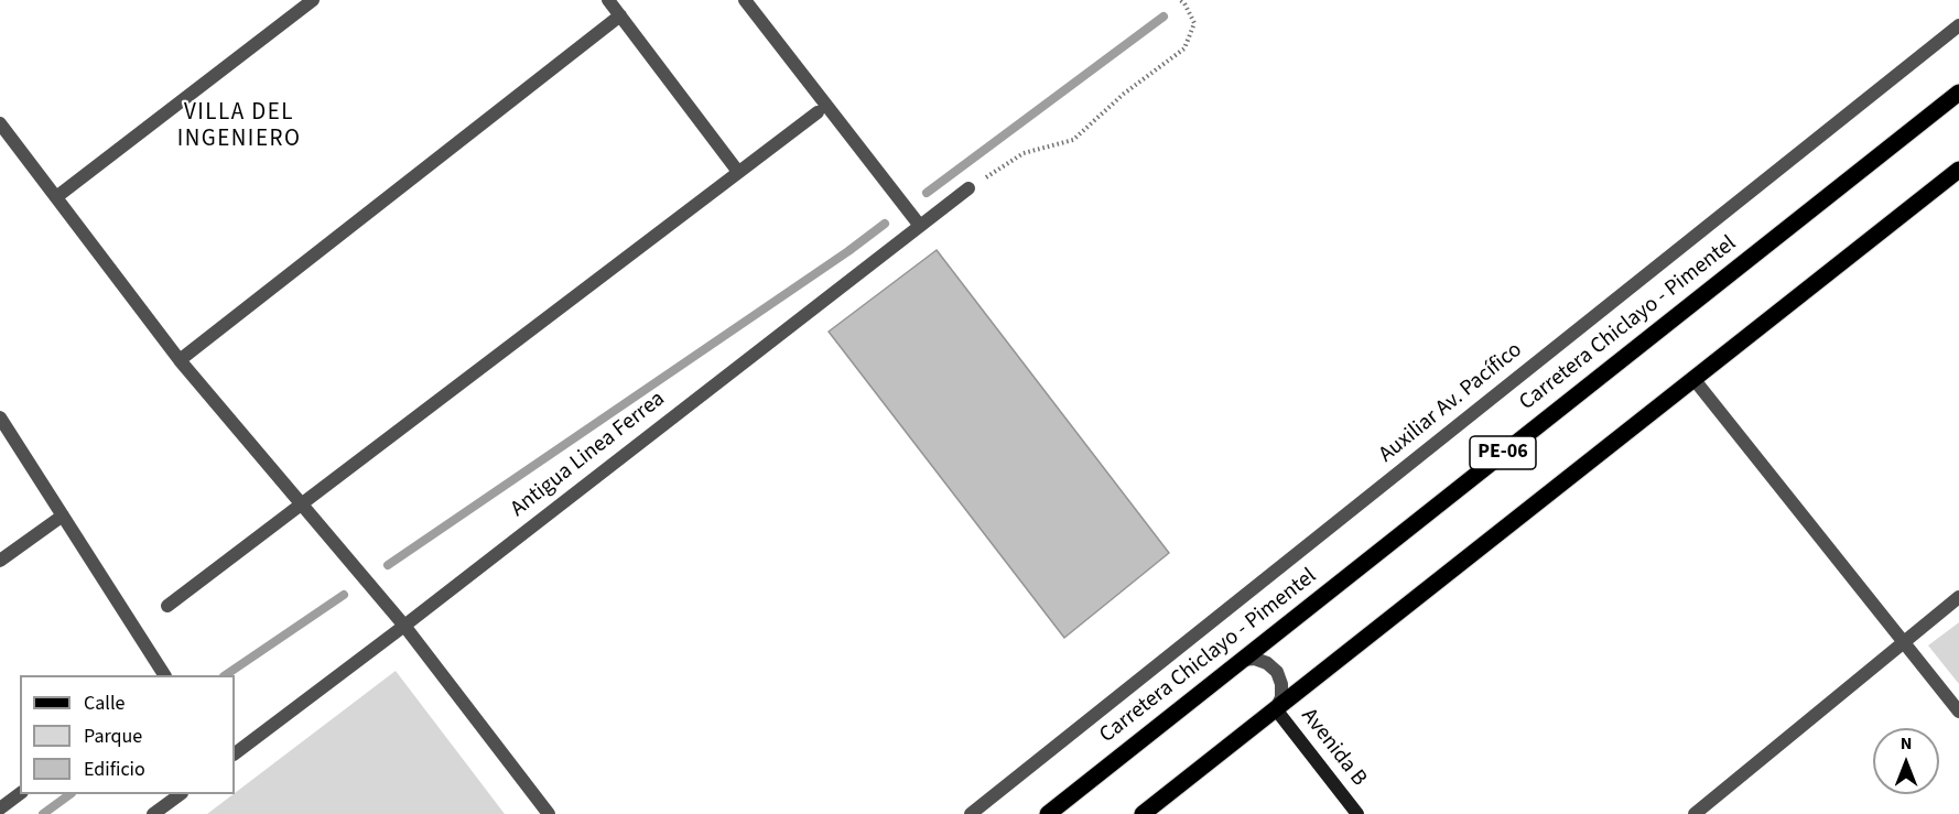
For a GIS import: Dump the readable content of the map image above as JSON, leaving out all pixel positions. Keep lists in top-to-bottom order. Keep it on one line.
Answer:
{"streets":{"main road":["Carretera Chiclayo - Pimentel","PE-06"],"street":["Auxiliar Av. Pacífico","Antigua Linea Ferrea","Avenida B"]},"crossings":[["PE-06","Avenida B"]],"districts":["VILLA DEL INGENIERO"],"legend":["Calle","Parque","Edificio"],"north":"top"}
